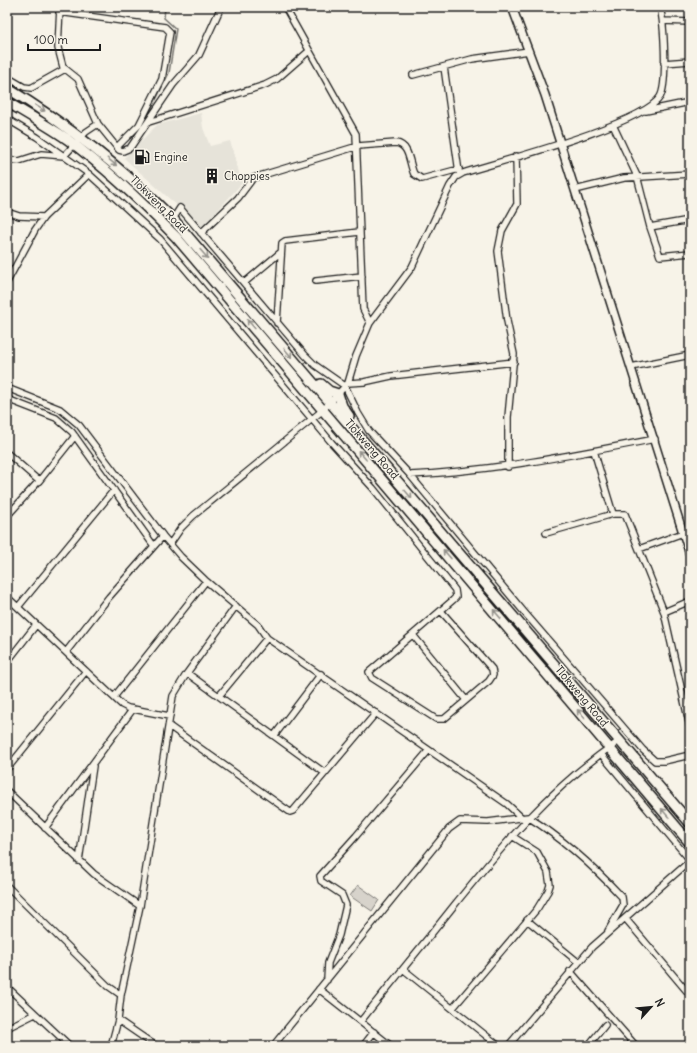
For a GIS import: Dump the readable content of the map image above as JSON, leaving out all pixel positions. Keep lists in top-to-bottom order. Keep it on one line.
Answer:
{"streets":{"main road":["Tlokweng Road"]},"places":{"fuel station":["Engine"],"building":["Choppies"]},"scale_bar":"100 m","north":"top right"}
